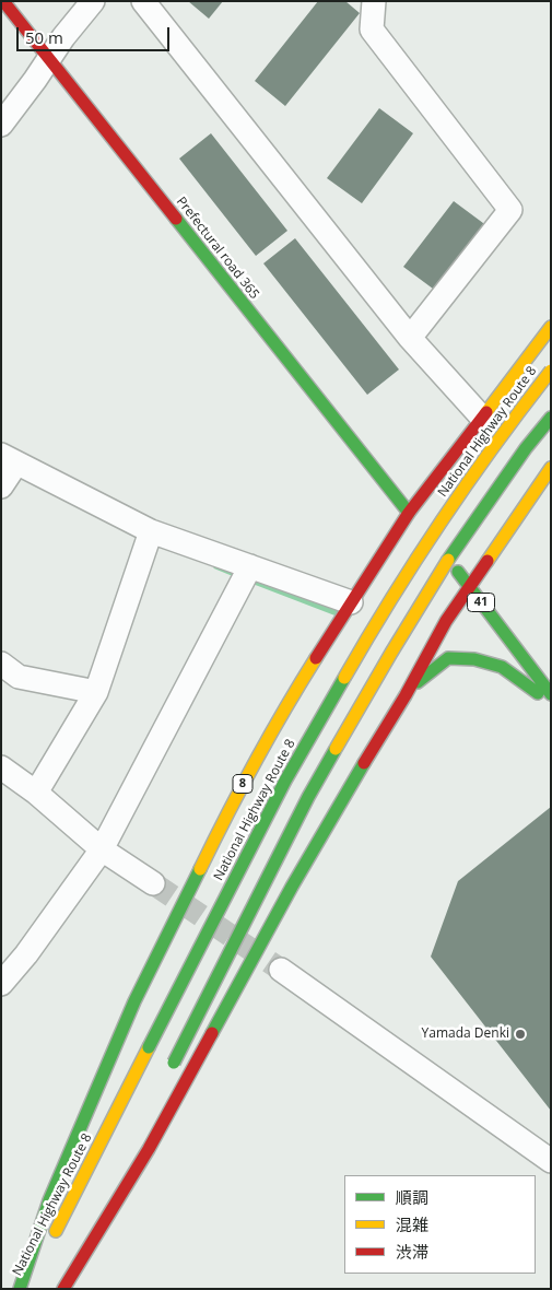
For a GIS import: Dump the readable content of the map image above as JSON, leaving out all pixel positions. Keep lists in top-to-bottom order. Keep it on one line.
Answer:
{"streets":{"main road":["Prefectural road 365","National Highway Route 8","41","8"]},"crossings":[["Prefectural road 365","41"],["Prefectural road 365","8"],["41","8"]],"places":["Yamada Denki"],"legend":["順調","混雑","渋滞"],"scale_bar":"50 m"}
